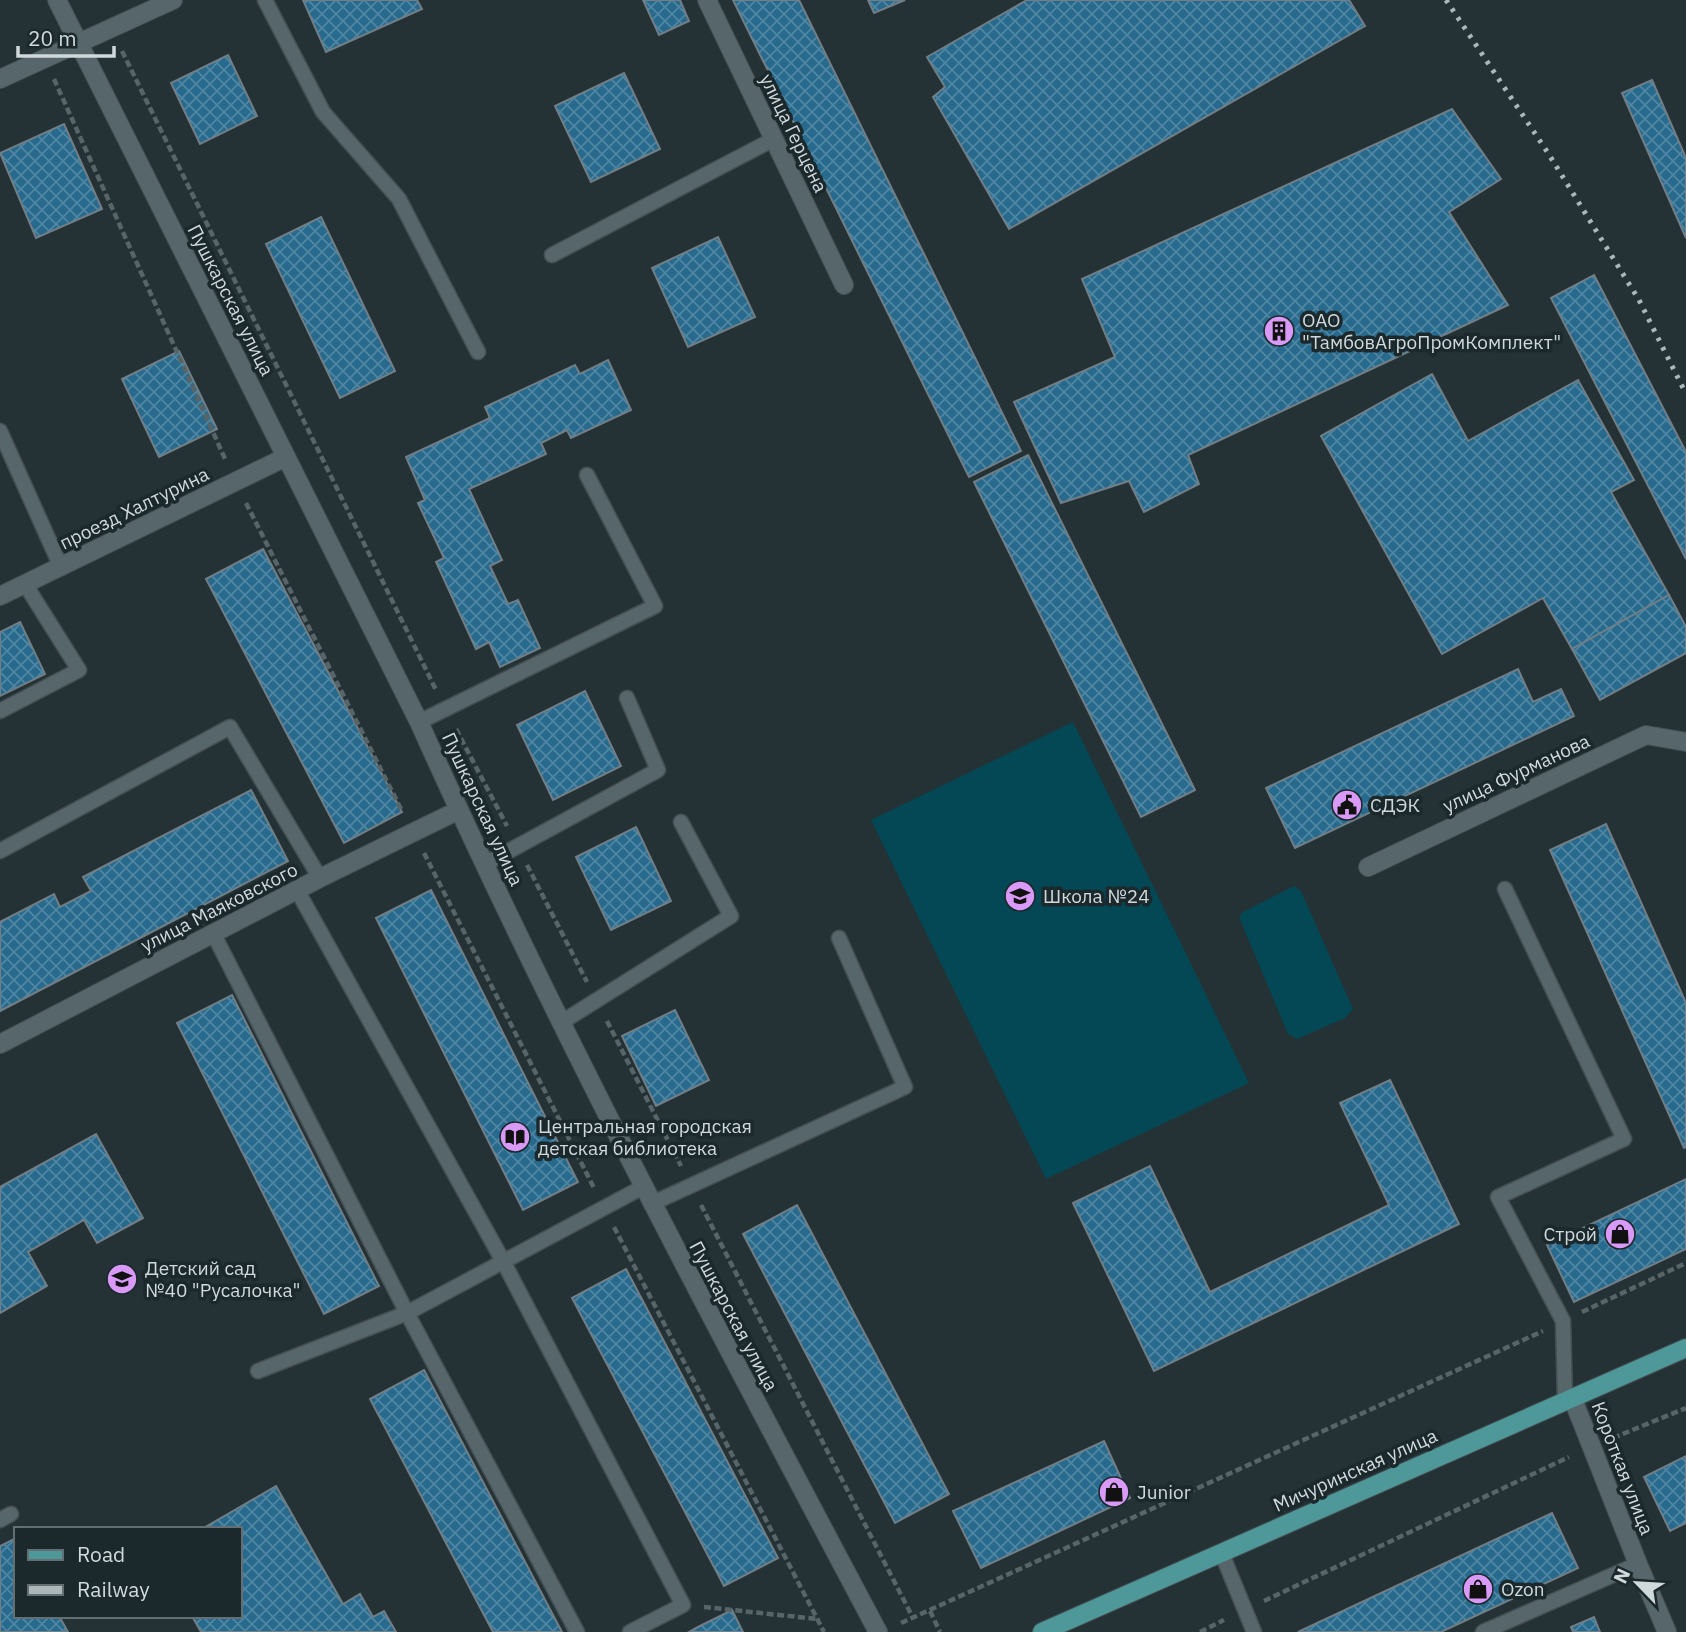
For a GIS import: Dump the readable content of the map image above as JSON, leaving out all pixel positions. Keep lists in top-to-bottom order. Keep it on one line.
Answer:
{"streets":{"main road":["Мичуринская улица"],"street":["улица Герцена","Пушкарская улица","проезд Халтурина","улица Фурманова","улица Маяковского","Короткая улица"]},"crossings":[["Пушкарская улица","проезд Халтурина"],["Пушкарская улица","улица Маяковского"],["Короткая улица","Мичуринская улица"]],"places":{"building":["ОАО \"ТамбовАгроПромКомплект\""],"public building":["СДЭК"],"school or university":["Школа №24","Детский сад №40 \"Русалочка\""],"library":["Центральная городская детская библиотека"],"shop":["Строй","Junior","Ozon"]},"legend":["Road","Railway"],"scale_bar":"20 m","north":"top left"}
